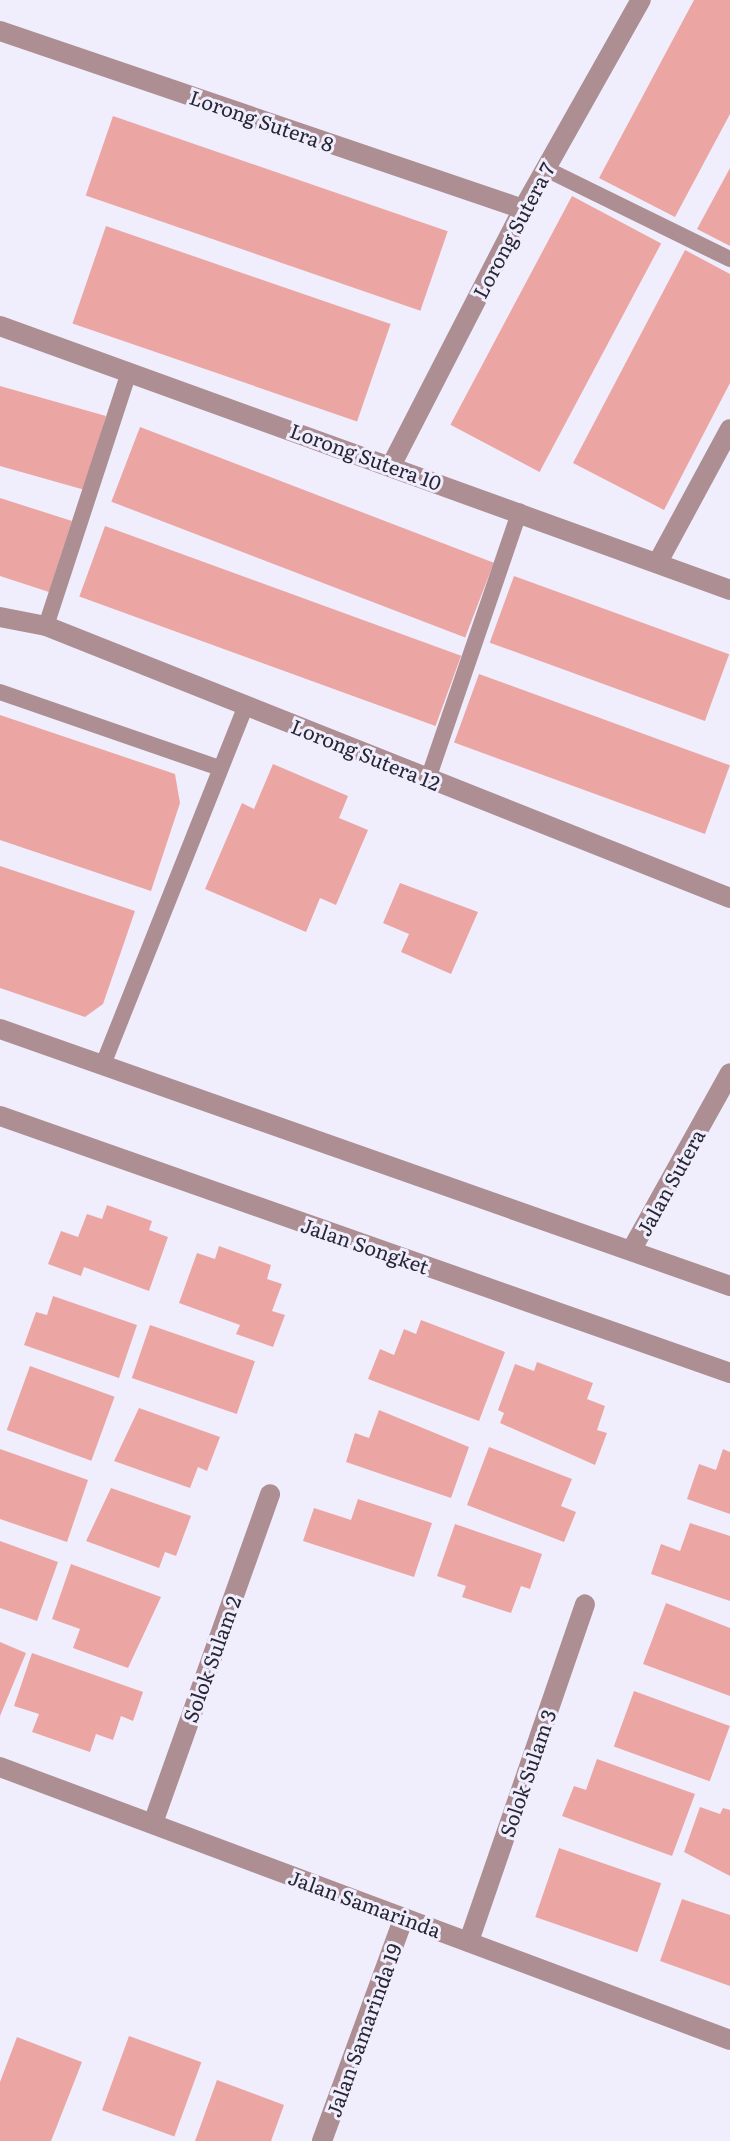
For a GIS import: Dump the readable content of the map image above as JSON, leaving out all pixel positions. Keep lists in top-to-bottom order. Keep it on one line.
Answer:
{"streets":{"street":["Lorong Sutera 8","Lorong Sutera 7","Lorong Sutera 10","Lorong Sutera 12","Jalan Sutera","Jalan Songket","Solok Sulam 2","Solok Sulam 3","Jalan Samarinda","Jalan Samarinda 19"]},"crossings":[["Lorong Sutera 8","Lorong Sutera 7"],["Lorong Sutera 7","Lorong Sutera 10"],["Solok Sulam 2","Jalan Samarinda"],["Solok Sulam 3","Jalan Samarinda"],["Jalan Samarinda","Jalan Samarinda 19"]]}
